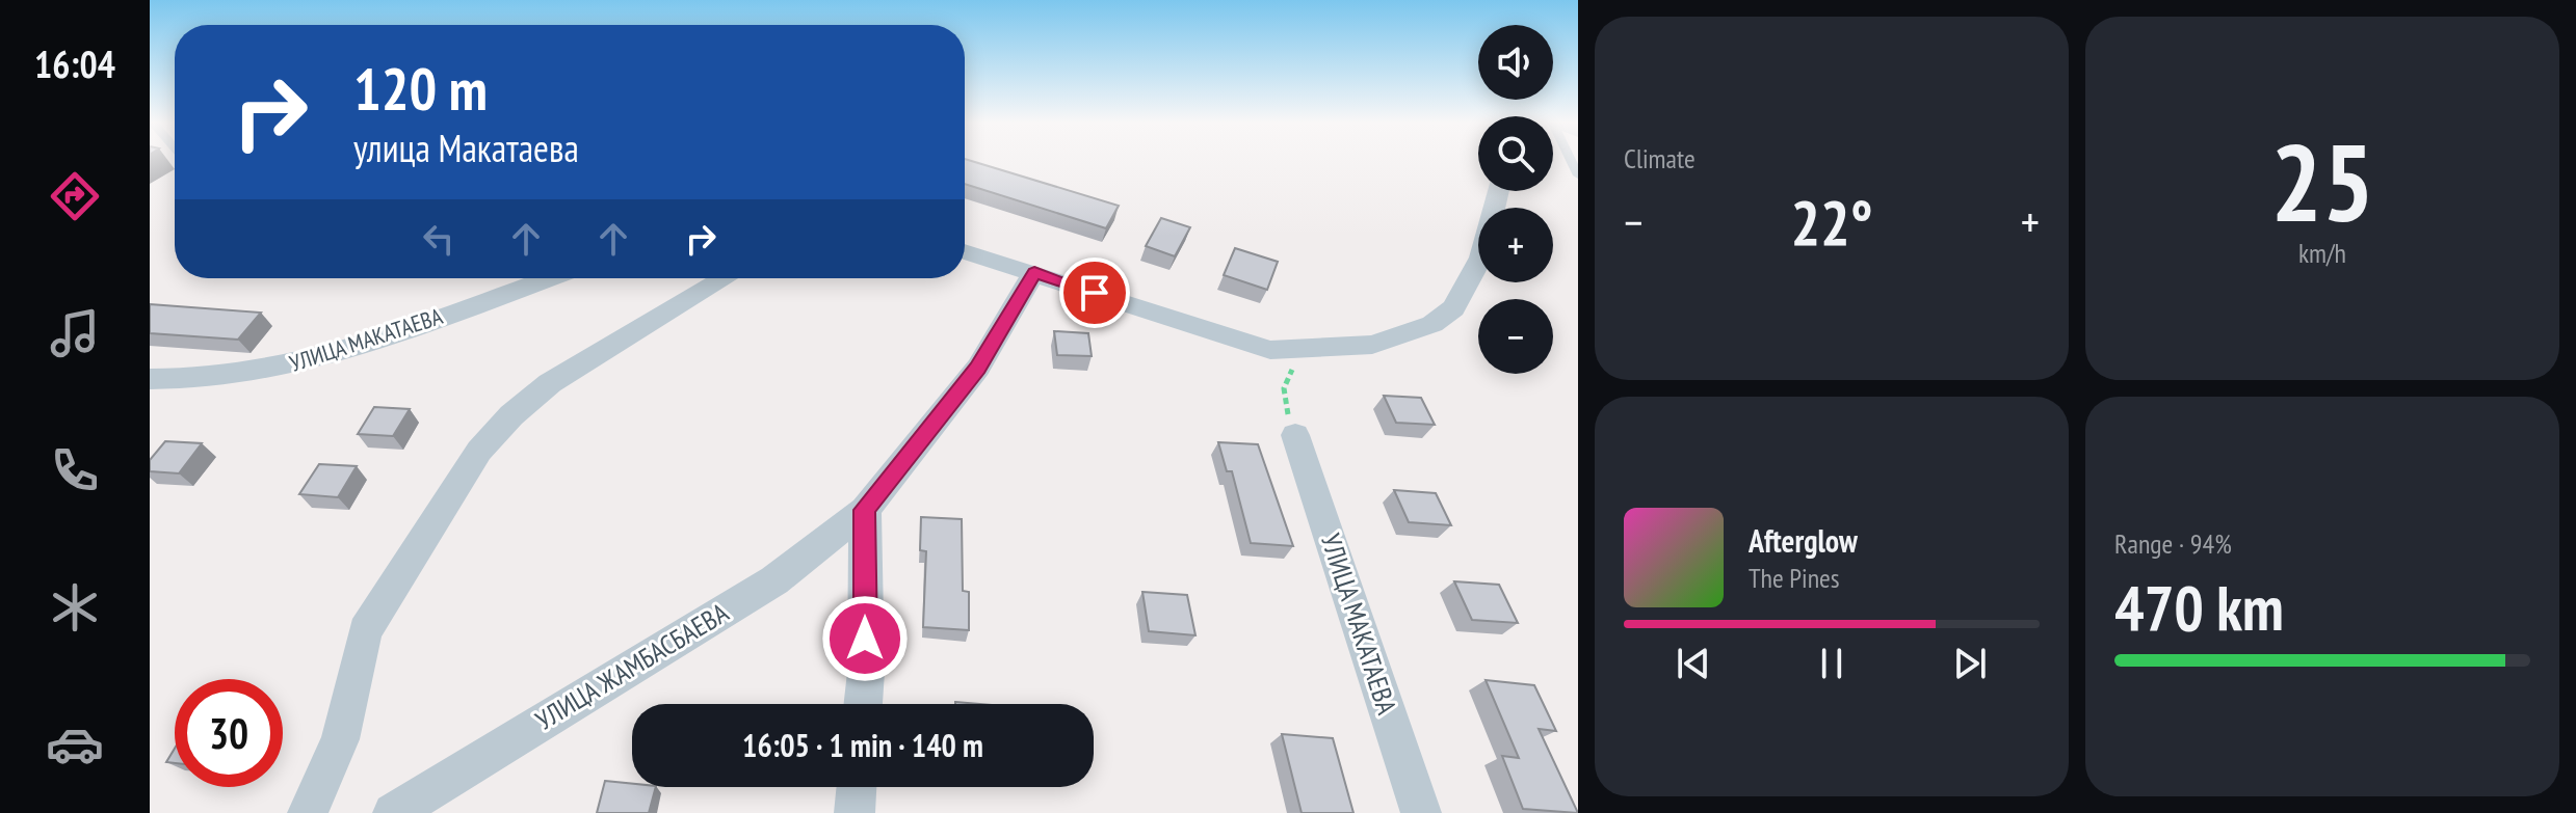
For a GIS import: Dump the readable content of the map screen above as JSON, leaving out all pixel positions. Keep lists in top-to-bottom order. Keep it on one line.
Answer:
{"streets":{"street":["УЛИЦА МАКАТАЕВА","УЛИЦА ЖАМБАСБАЕВА"]},"page":{"tabs":"16:04","tile":["Climate",["25","km/h"],["Range · 94%","470 km"]],"map_buttons":["+","−"],"turn":["120 m","улица Макатаева"],"heat":["−","22°","+"],"song":["Afterglow","The Pines"],"limit":"30","trip":"16:05 · 1 min · 140 m"}}
